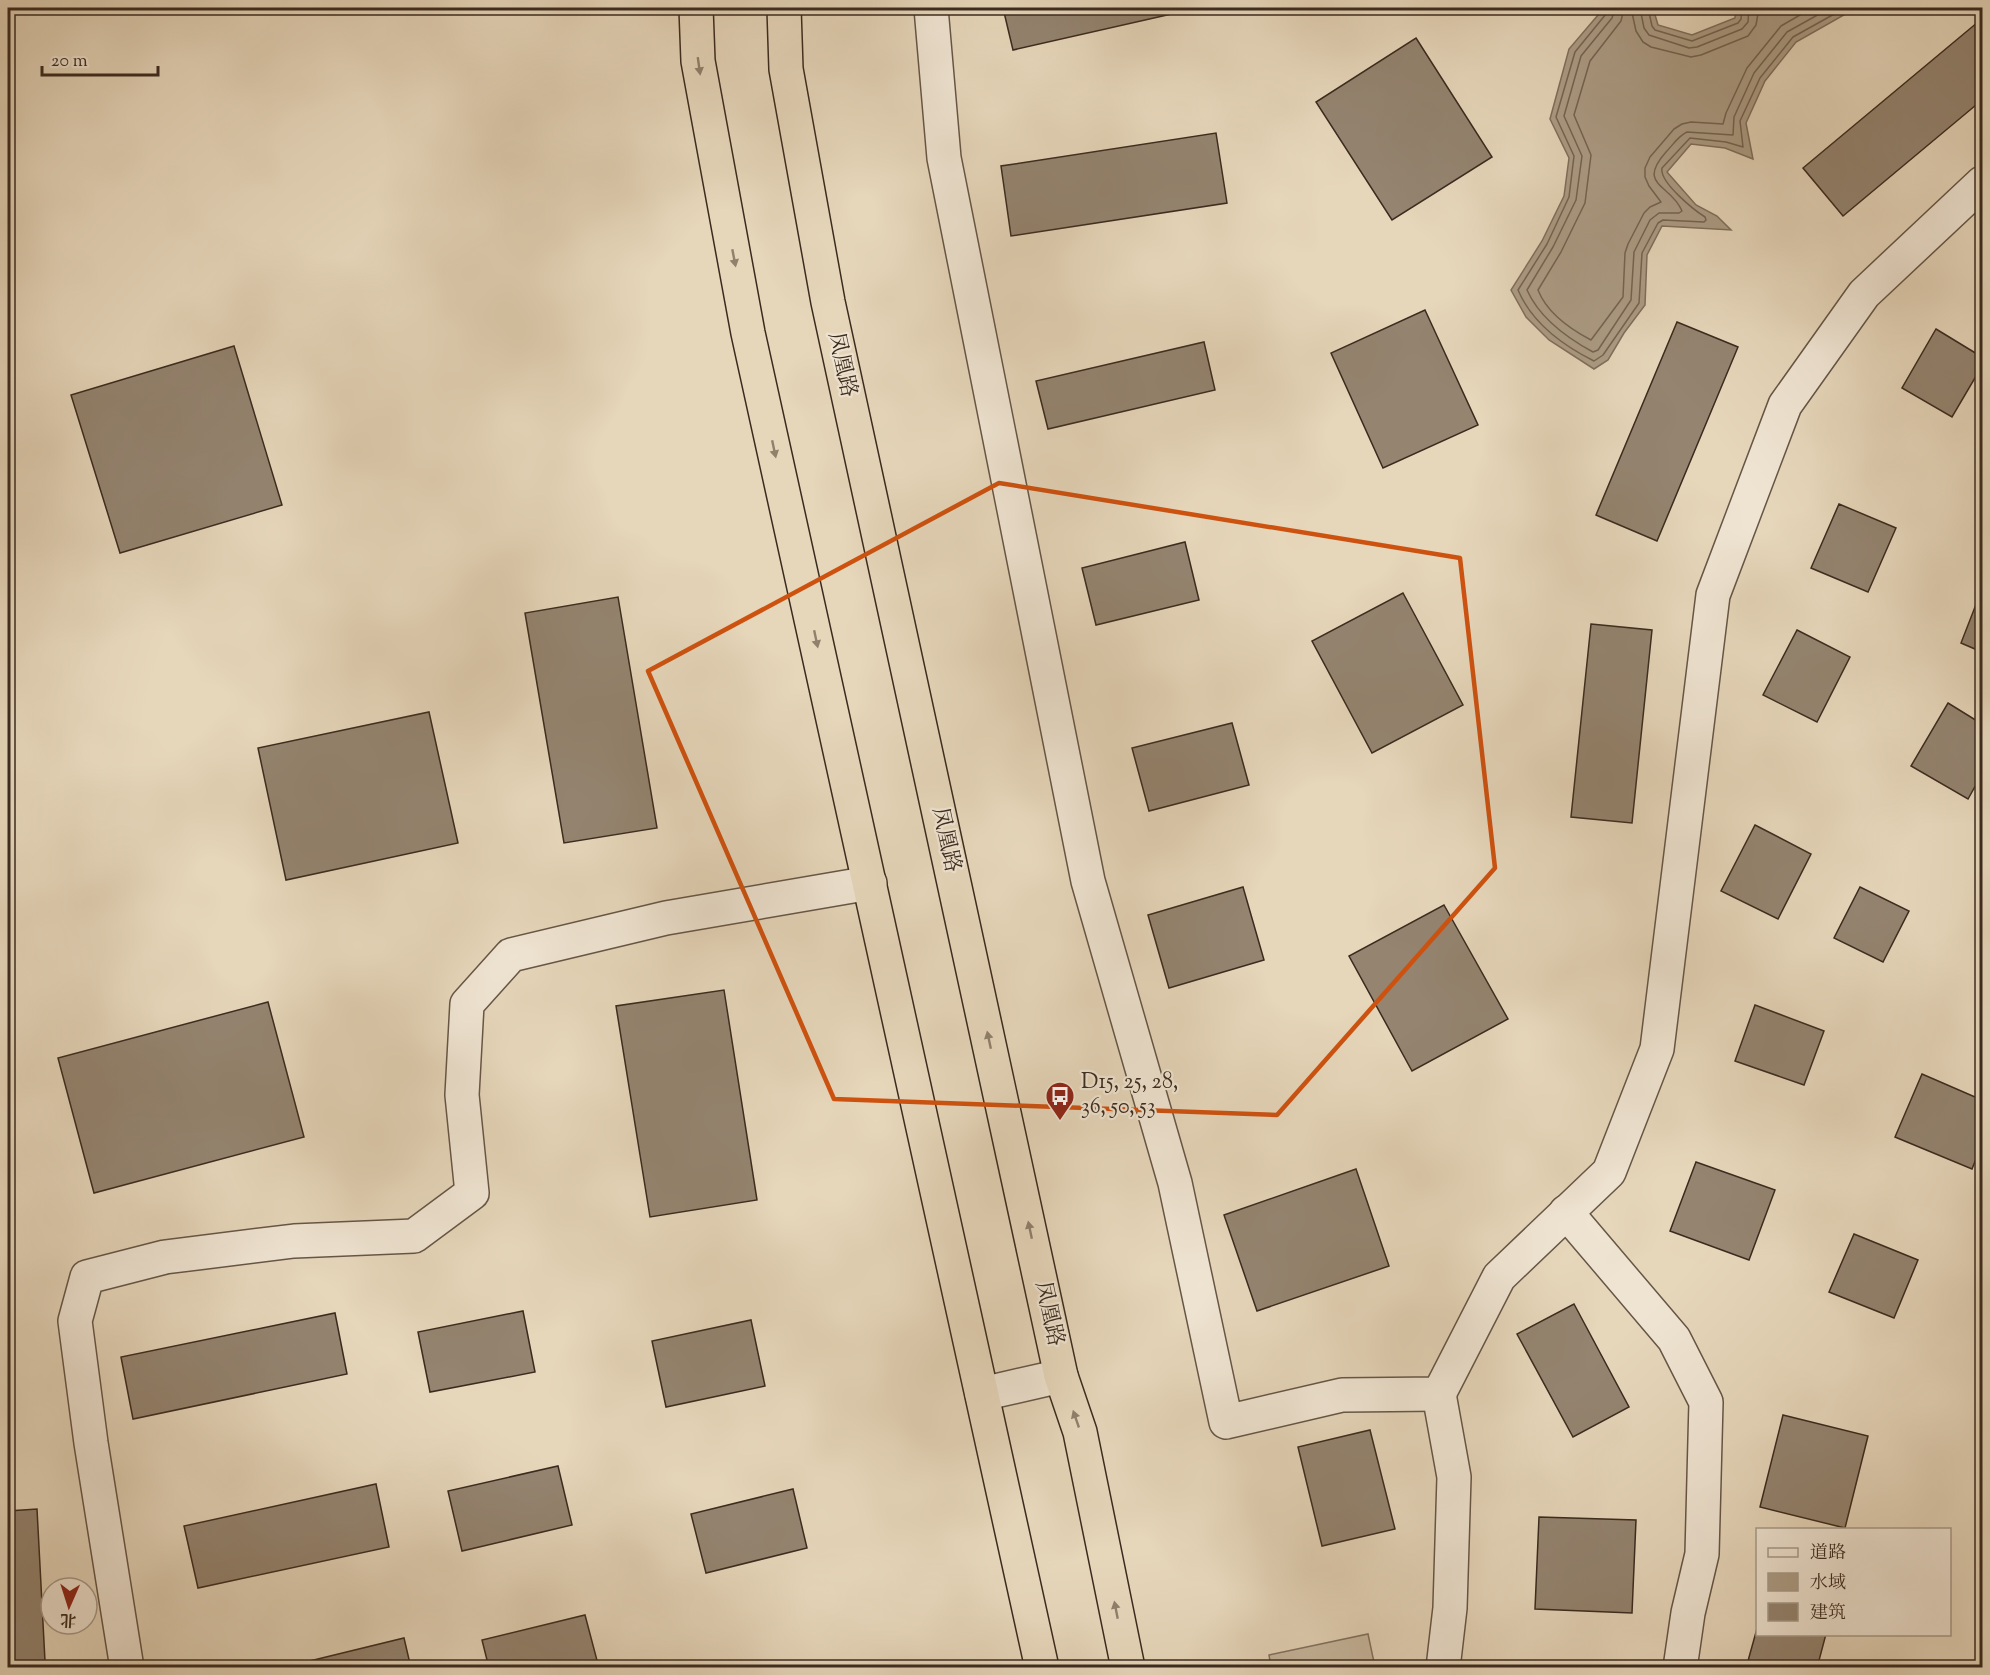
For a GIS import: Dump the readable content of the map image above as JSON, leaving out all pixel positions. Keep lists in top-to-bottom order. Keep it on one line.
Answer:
{"streets":{"highway":["凤凰路"]},"places":{"bus stop":["D15, 25, 28, 36, 50, 53"]},"legend":["道路","水域","建筑"],"scale_bar":"20 m","north":"bottom"}
